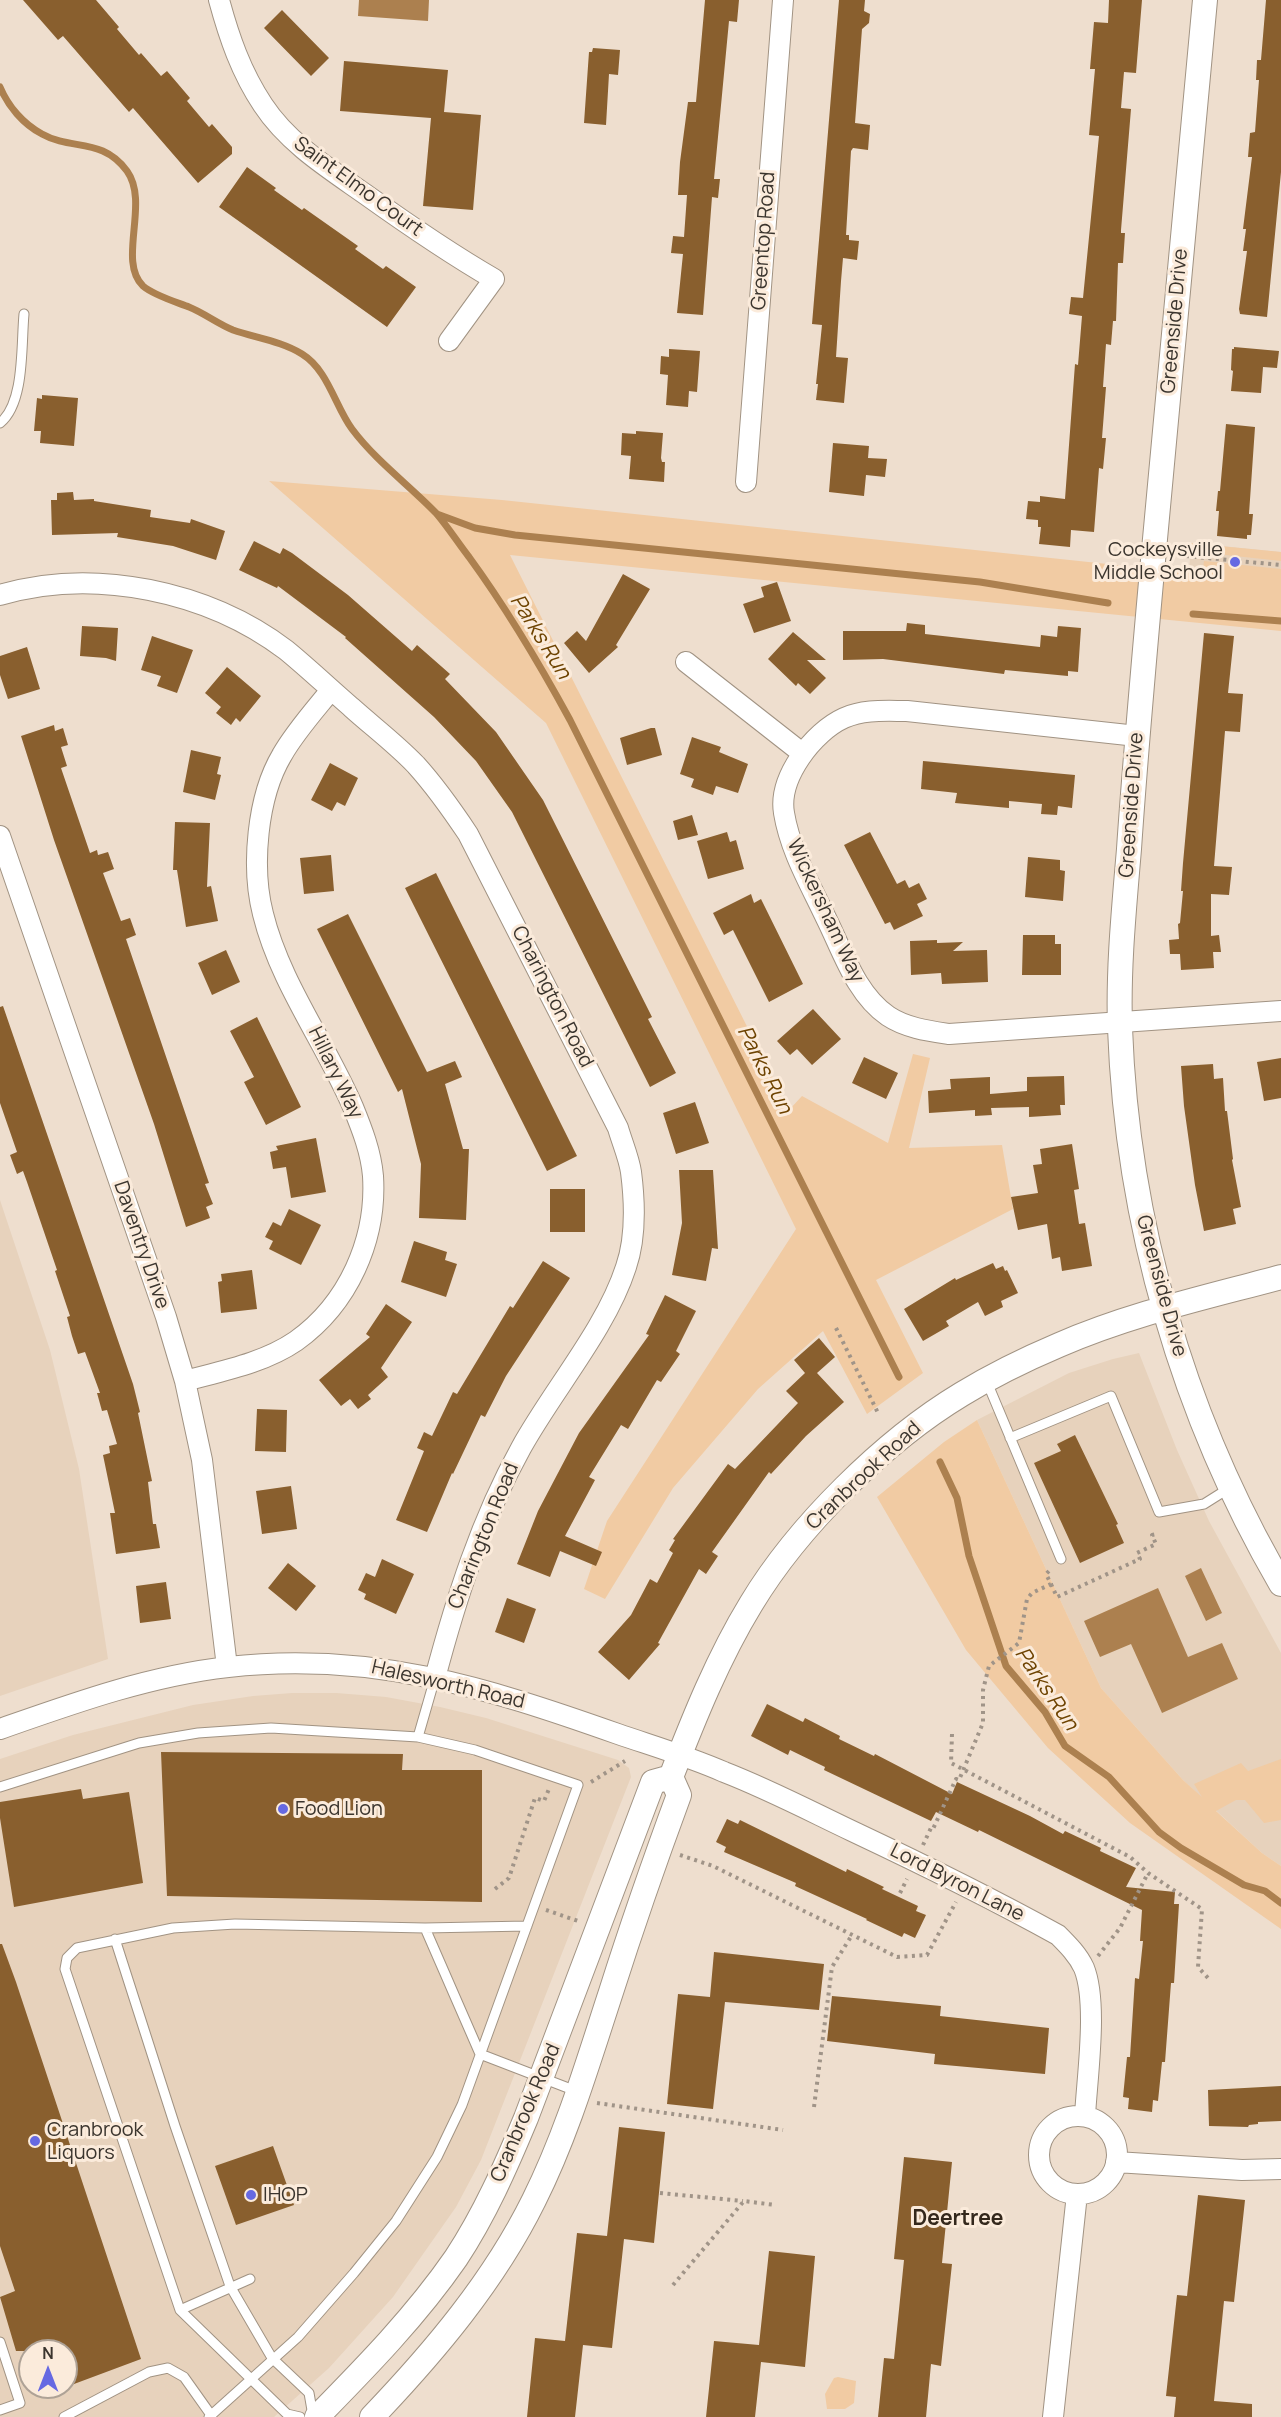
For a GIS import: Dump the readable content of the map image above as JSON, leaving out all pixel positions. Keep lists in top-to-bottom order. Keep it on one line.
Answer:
{"streets":{"street":["Saint Elmo Court","Greentop Road","Greenside Drive","Wickersham Way","Charington Road","Hillary Way","Daventry Drive","Cranbrook Road","Halesworth Road","Lord Byron Lane"]},"crossings":[["Greenside Drive","Wickersham Way"],["Greenside Drive","Cranbrook Road"],["Charington Road","Hillary Way"],["Charington Road","Halesworth Road"],["Hillary Way","Daventry Drive"],["Daventry Drive","Halesworth Road"],["Cranbrook Road","Halesworth Road"],["Cranbrook Road","Lord Byron Lane"],["Halesworth Road","Lord Byron Lane"]],"districts":["Deertree"],"water":["Parks Run"],"places":["Cockeysville Middle School","Food Lion","Cranbrook Liquors","IHOP"],"north":"top"}
